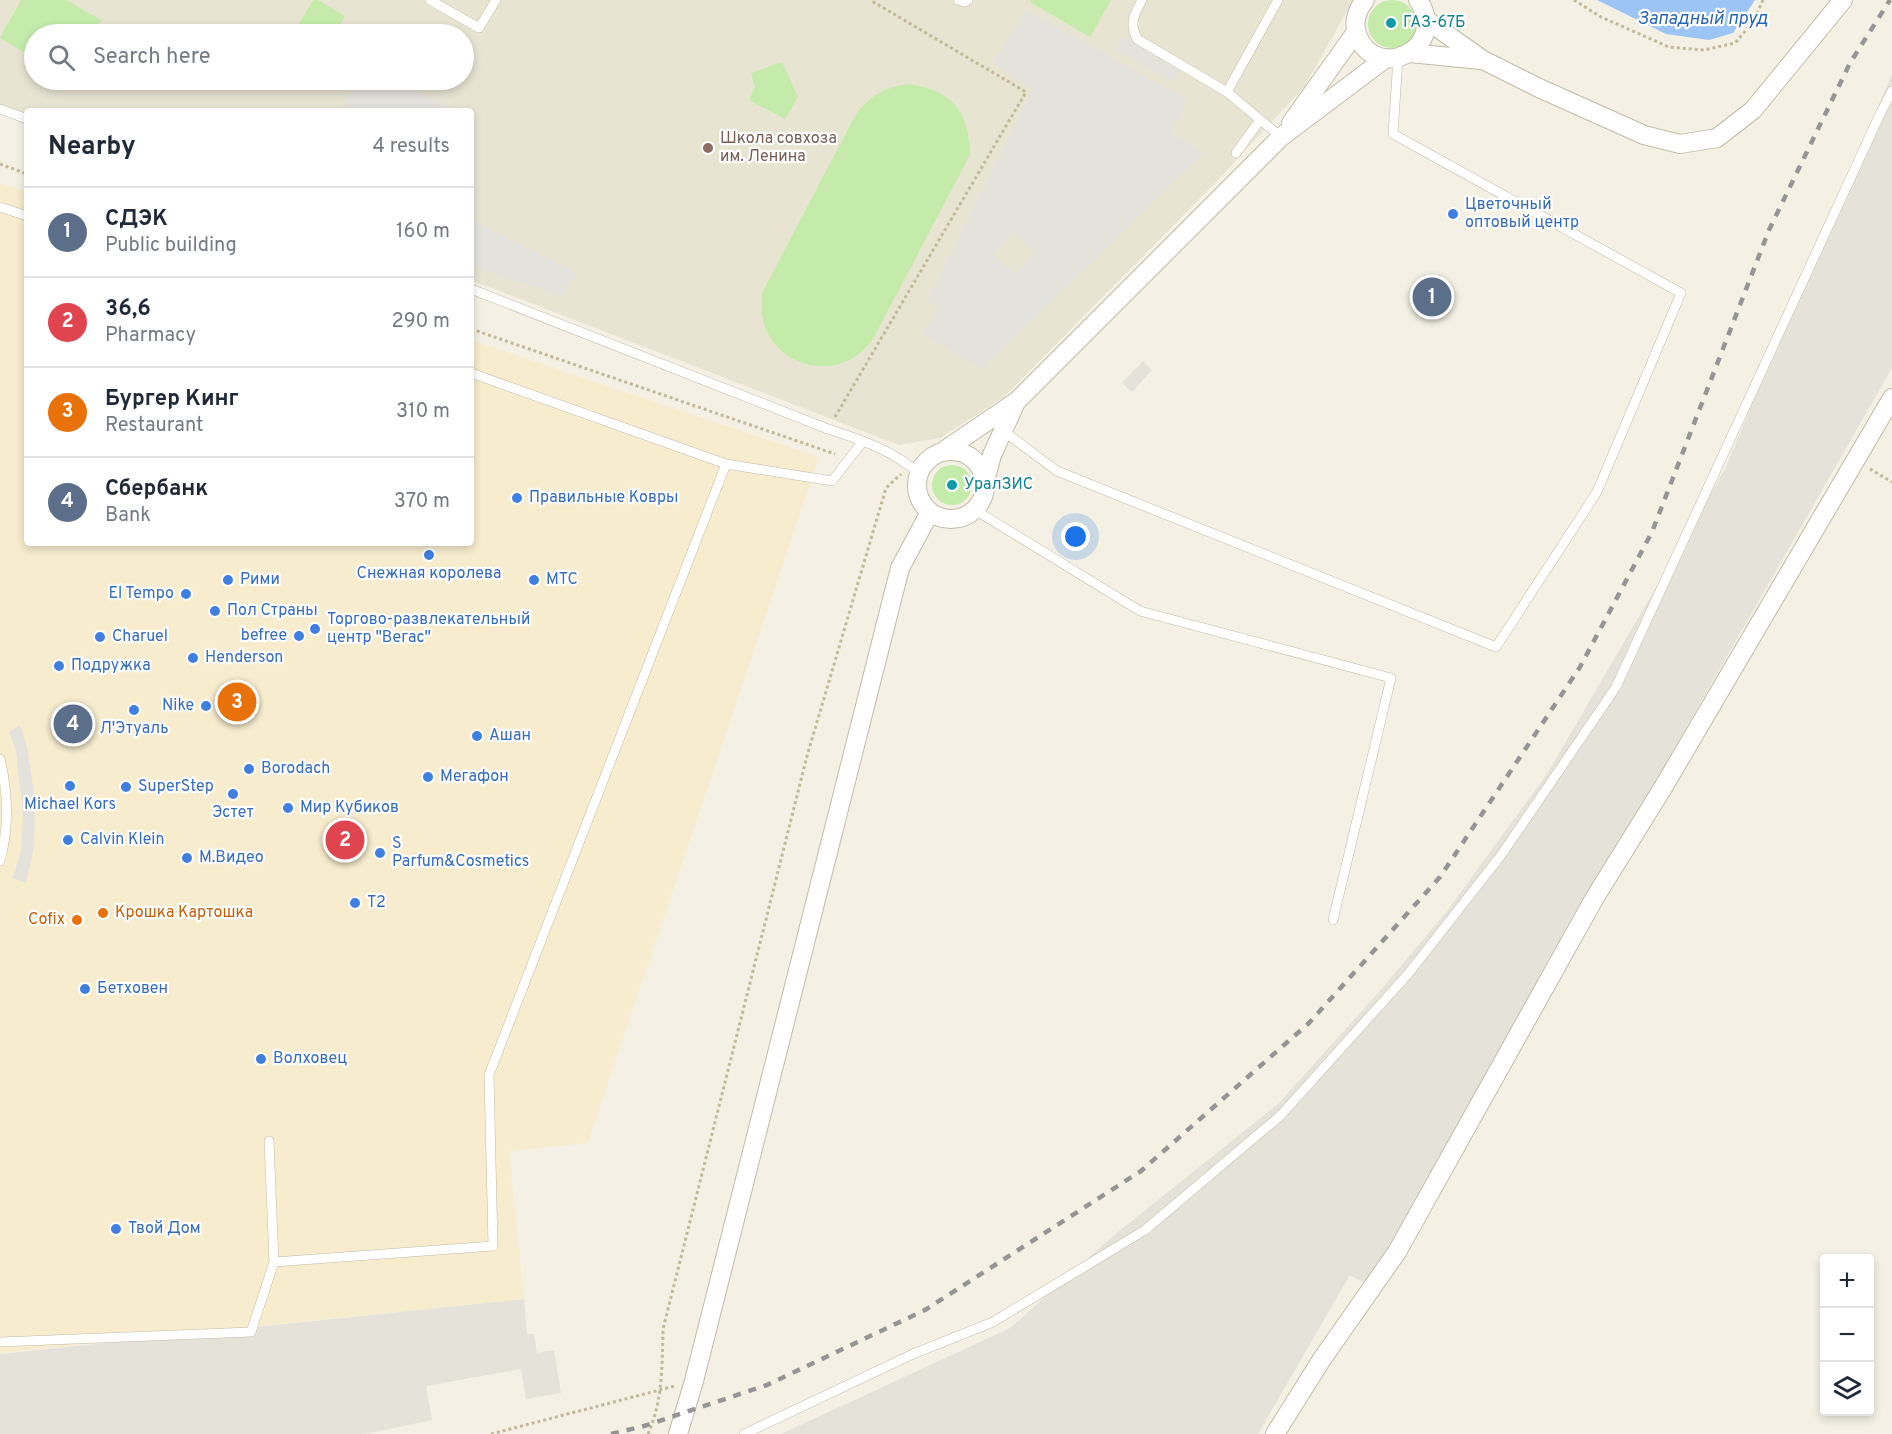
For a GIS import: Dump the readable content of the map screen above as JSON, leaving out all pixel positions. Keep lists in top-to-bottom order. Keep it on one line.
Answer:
{"water":["Западный пруд"],"places":["ГАЗ-67Б","Школа совхоза им. Ленина","Цветочный оптовый центр","УралЗИС","Правильные Ковры","Снежная королева","Рими","МТС","El Tempo","Пол Страны","Торгово-развлекательный центр \"Вегас\"","befree","Charuel","Henderson","Подружка","Nike","Л'Этуаль","Ашан","Borodach","Мегафон","Michael Kors","SuperStep","Эстет","Мир Кубиков","Calvin Klein","S Parfum&Cosmetics","М.Видео","T2","Крошка Картошка","Cofix","Бетховен","Волховец","Твой Дом"],"page":{"search":"Search here","heading":["Nearby","4 results"],"list":[{"mark":"1","name":"СДЭК","note":"Public building","value":"160 m"},{"mark":"2","name":"36,6","note":"Pharmacy","value":"290 m"},{"mark":"3","name":"Бургер Кинг","note":"Restaurant","value":"310 m"},{"mark":"4","name":"Сбербанк","note":"Bank","value":"370 m"}],"pins":["1","3","4","2"],"map_buttons":["+","−"]}}
